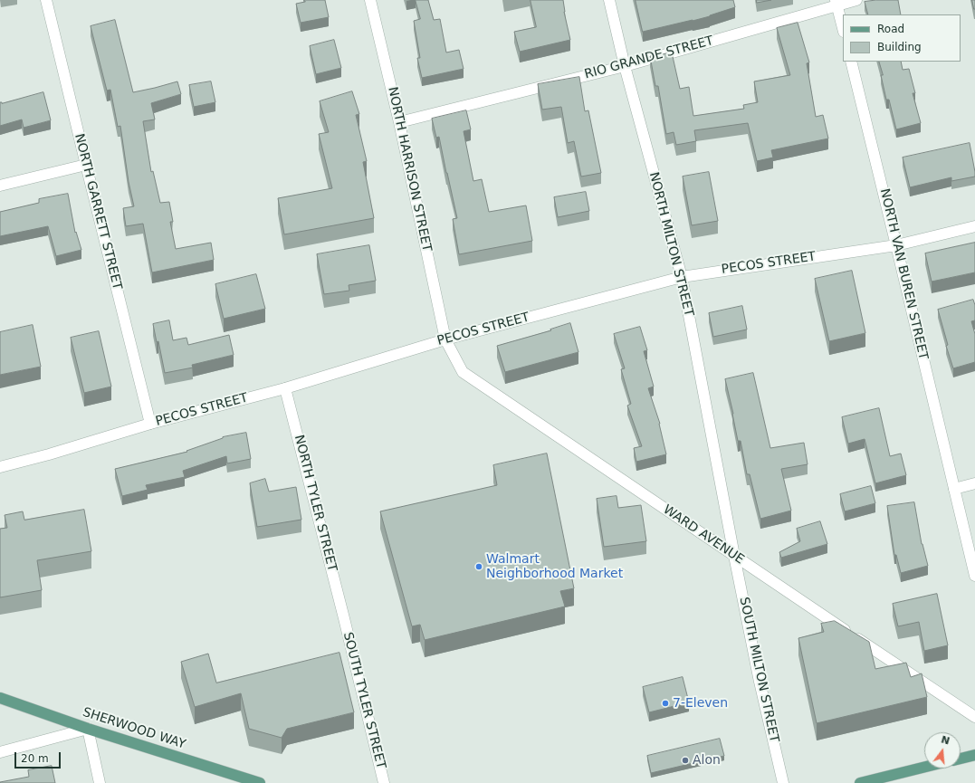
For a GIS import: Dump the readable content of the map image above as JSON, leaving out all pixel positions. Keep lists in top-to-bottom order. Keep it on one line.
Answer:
{"streets":{"main road":["SHERWOOD WAY"],"street":["RIO GRANDE STREET","NORTH HARRISON STREET","NORTH GARRETT STREET","NORTH MILTON STREET","PECOS STREET","NORTH VAN BUREN STREET","NORTH TYLER STREET","WARD AVENUE","SOUTH MILTON STREET","SOUTH TYLER STREET"]},"crossings":[["RIO GRANDE STREET","NORTH HARRISON STREET"],["RIO GRANDE STREET","NORTH MILTON STREET"],["NORTH HARRISON STREET","PECOS STREET"],["NORTH HARRISON STREET","WARD AVENUE"],["NORTH GARRETT STREET","PECOS STREET"],["NORTH MILTON STREET","PECOS STREET"],["NORTH MILTON STREET","WARD AVENUE"],["NORTH MILTON STREET","SOUTH MILTON STREET"],["PECOS STREET","NORTH VAN BUREN STREET"],["PECOS STREET","NORTH TYLER STREET"],["PECOS STREET","WARD AVENUE"],["NORTH TYLER STREET","SOUTH TYLER STREET"],["WARD AVENUE","SOUTH MILTON STREET"]],"places":["Walmart Neighborhood Market","7-Eleven","Alon"],"legend":["Road","Building"],"scale_bar":"20 m","north":"top"}
